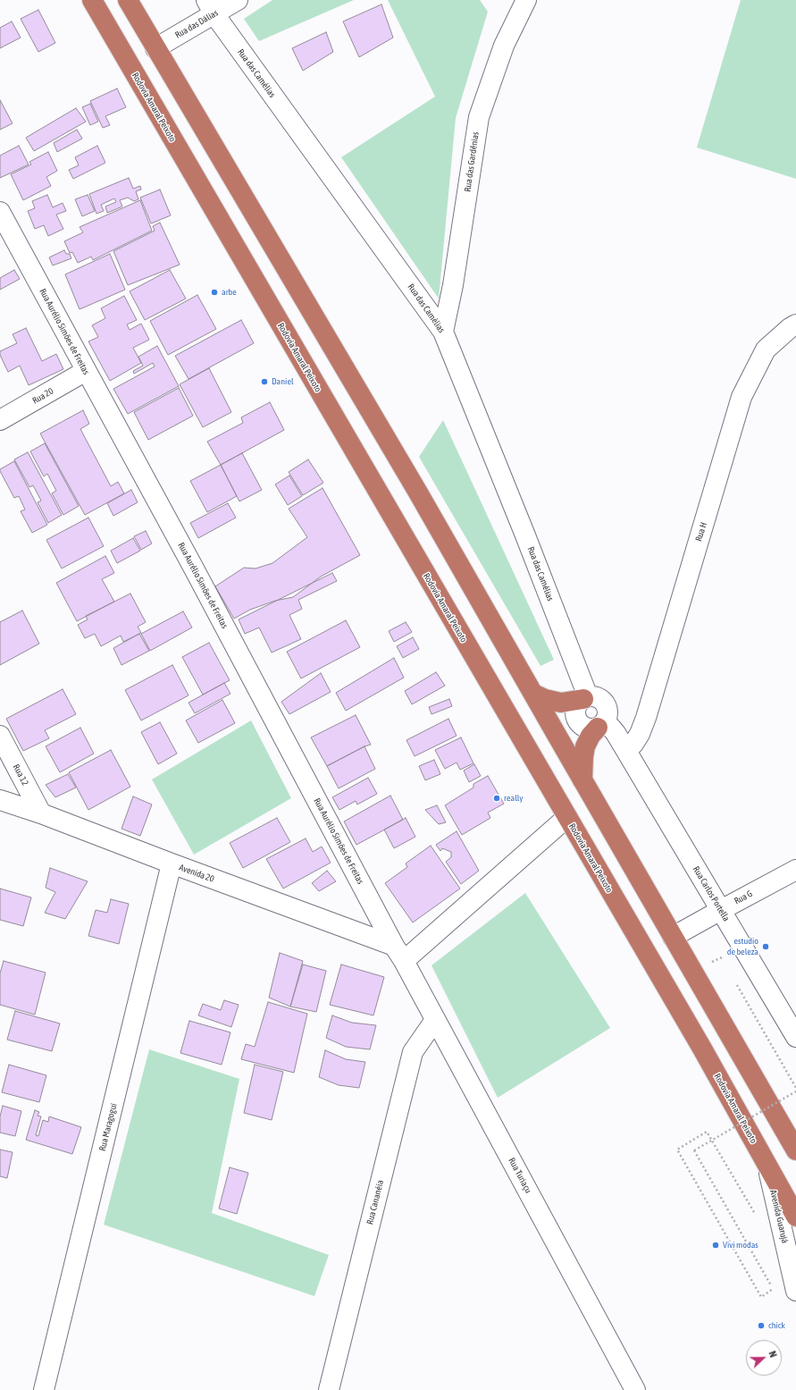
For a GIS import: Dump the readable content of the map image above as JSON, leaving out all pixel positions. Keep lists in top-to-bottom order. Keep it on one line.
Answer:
{"streets":{"highway":["Rodovia Amaral Peixoto"],"street":["Rua das Dálias","Rua das Camélias","Rua das Gardênias","Rua Aurélio Simões de Freitas","Rua 20","Rua H","Rua 12","Avenida 20","Rua Carlos Portella","Rua G","Rua Maragogui","Rua Turiaçu","Rua Cananéia","Avenida Guarujá"]},"crossings":[["Rua das Dálias","Rua das Camélias"],["Rua das Camélias","Rua das Gardênias"],["Rodovia Amaral Peixoto","Avenida Guarujá"],["Rua Aurélio Simões de Freitas","Rua 20"],["Rua Aurélio Simões de Freitas","Avenida 20"],["Rua Aurélio Simões de Freitas","Rua Turiaçu"],["Rua H","Rua Carlos Portella"],["Rua 12","Avenida 20"],["Avenida 20","Rua Maragogui"],["Avenida 20","Rua Turiaçu"],["Rua Carlos Portella","Rua G"],["Rua Turiaçu","Rua Cananéia"]],"places":["arbe","Daniel","really","estudio de beleza","Vivi modas","chick"],"north":"right"}
